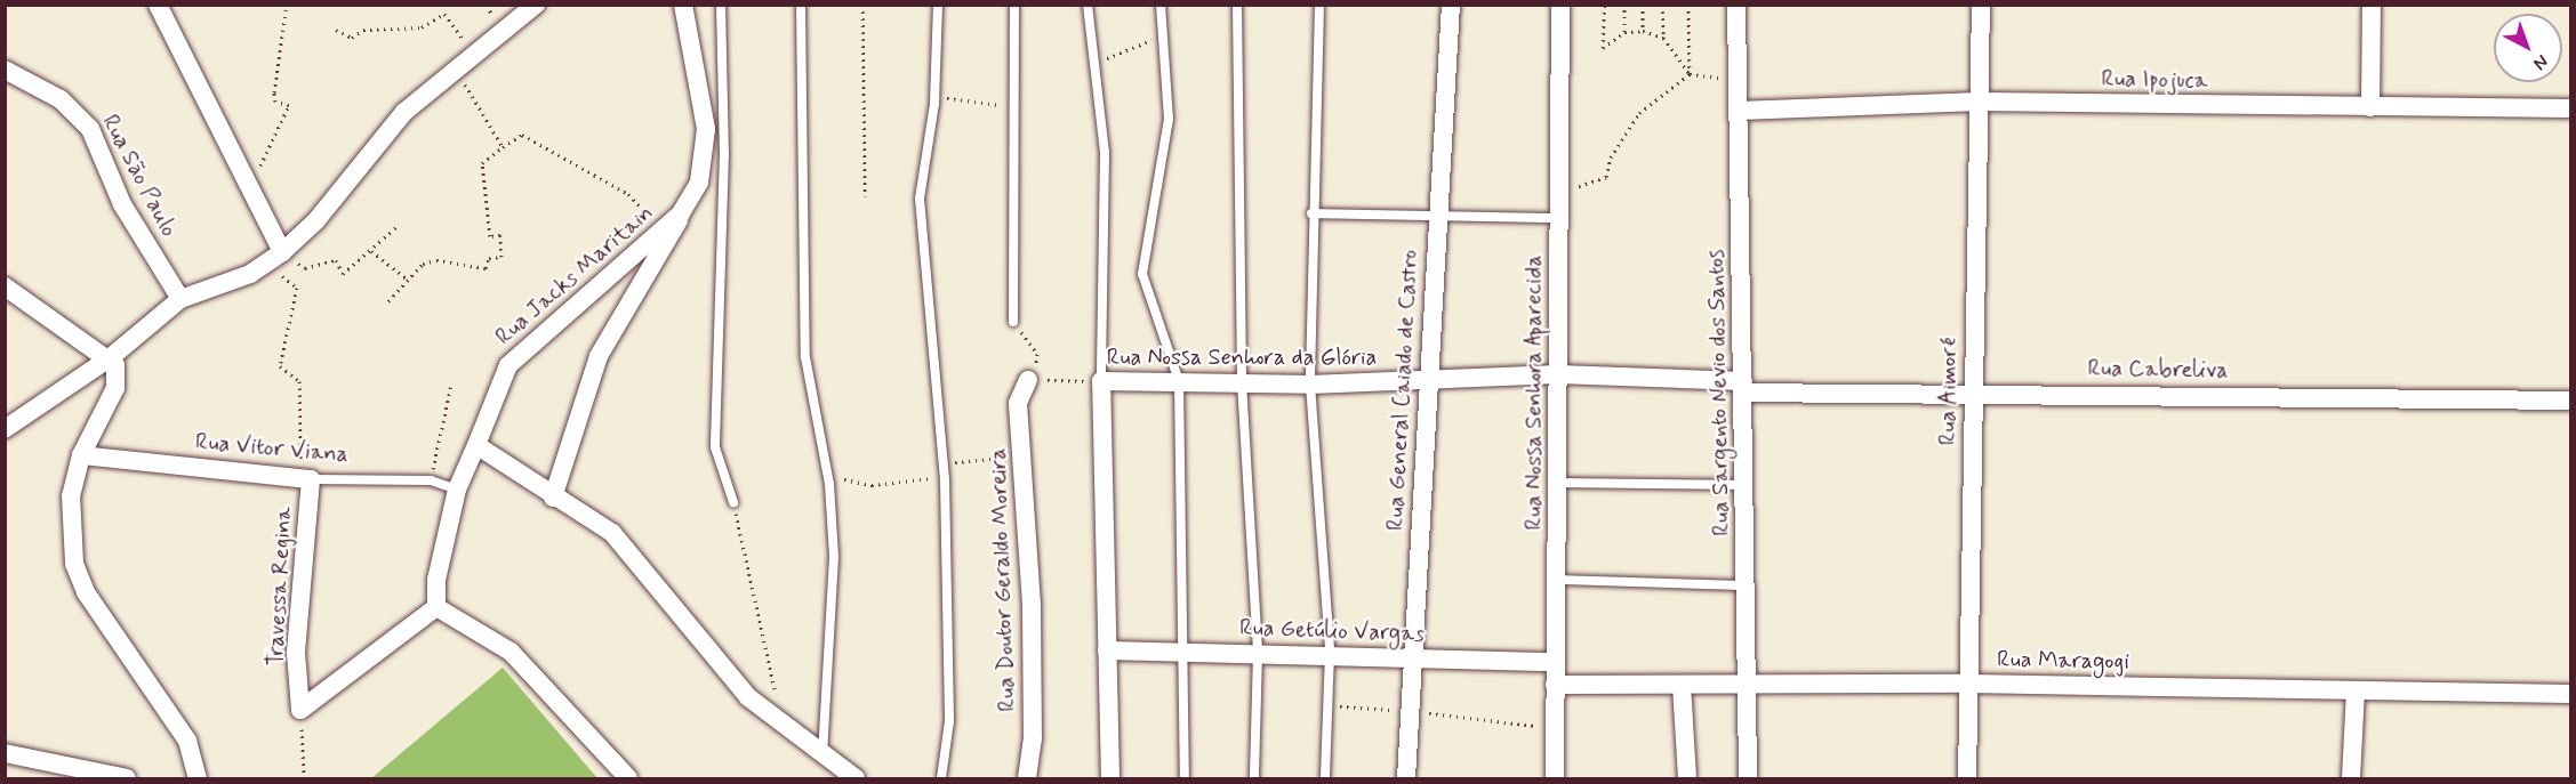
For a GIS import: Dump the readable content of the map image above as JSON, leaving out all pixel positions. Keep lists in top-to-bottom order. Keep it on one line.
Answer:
{"streets":{"street":["Rua Ipojuca","Rua São Paulo","Rua Jacks Maritain","Rua Nossa Senhora da Glória","Rua Cabreliva","Rua General Caiado de Castro","Rua Aimoré","Rua Nossa Senhora Aparecida","Rua Sargento Nevio dos Santos","Rua Vitor Viana","Rua Doutor Geraldo Moreira","Travessa Regina","Rua Getúlio Vargas","Rua Maragogi"]},"crossings":[["Rua Ipojuca","Rua Aimoré"],["Rua Ipojuca","Rua Sargento Nevio dos Santos"],["Rua Jacks Maritain","Rua Vitor Viana"],["Rua Nossa Senhora da Glória","Rua Cabreliva"],["Rua Nossa Senhora da Glória","Rua General Caiado de Castro"],["Rua Nossa Senhora da Glória","Rua Nossa Senhora Aparecida"],["Rua Nossa Senhora da Glória","Rua Sargento Nevio dos Santos"],["Rua Nossa Senhora da Glória","Rua Doutor Geraldo Moreira"],["Rua Cabreliva","Rua Aimoré"],["Rua Cabreliva","Rua Sargento Nevio dos Santos"],["Rua General Caiado de Castro","Rua Getúlio Vargas"],["Rua Aimoré","Rua Maragogi"],["Rua Nossa Senhora Aparecida","Rua Getúlio Vargas"],["Rua Nossa Senhora Aparecida","Rua Maragogi"],["Rua Sargento Nevio dos Santos","Rua Maragogi"],["Rua Vitor Viana","Travessa Regina"]],"north":"bottom right"}
